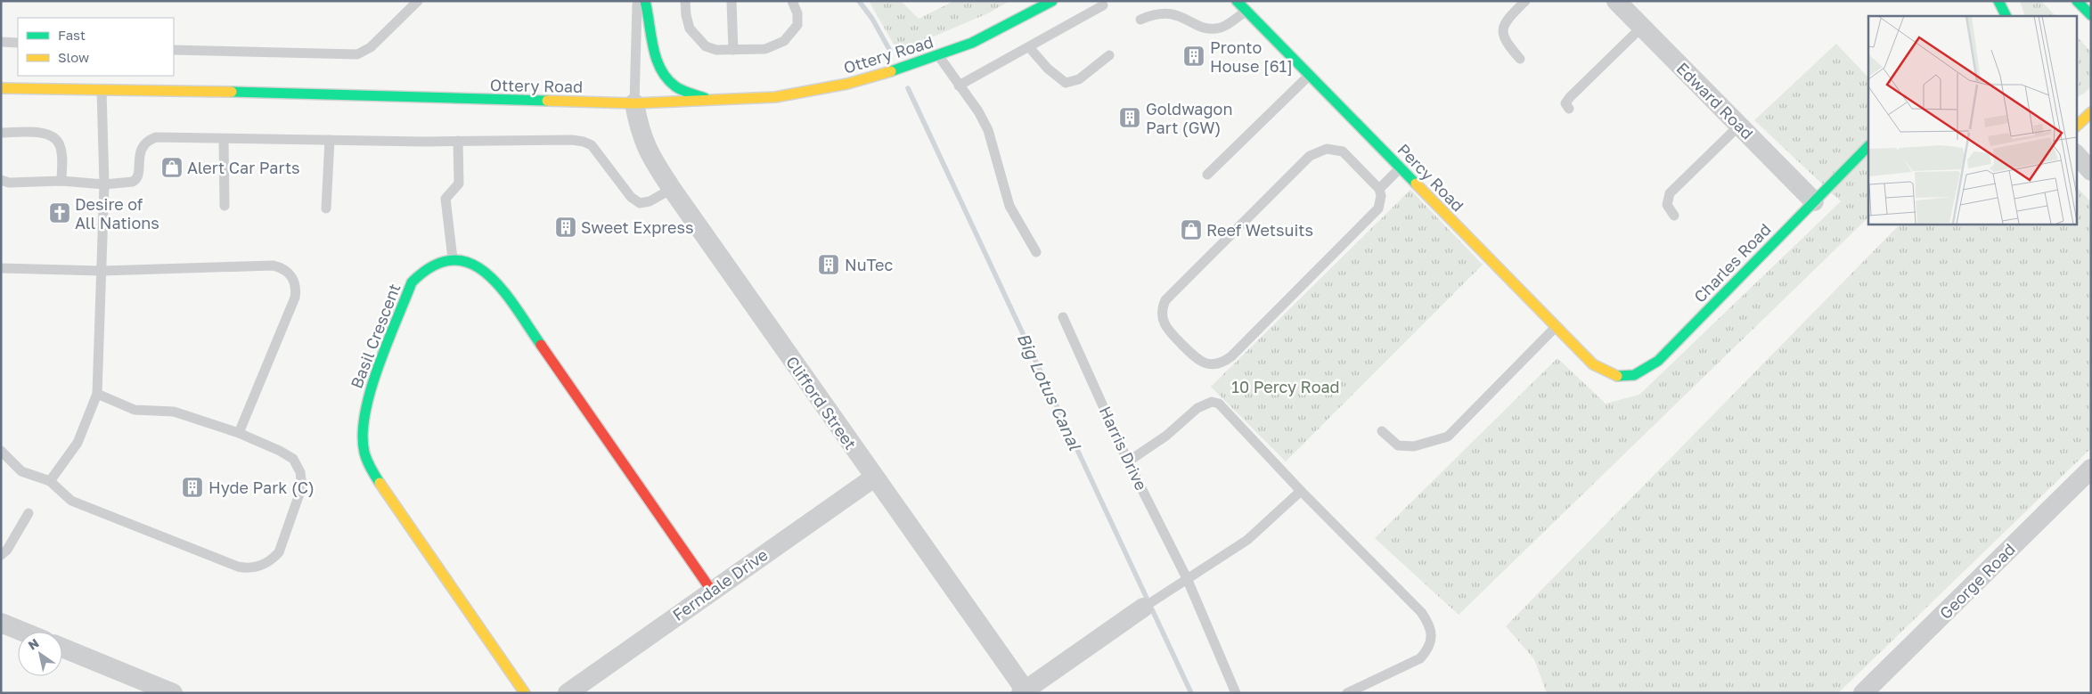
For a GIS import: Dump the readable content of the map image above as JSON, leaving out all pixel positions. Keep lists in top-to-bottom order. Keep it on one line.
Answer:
{"streets":{"street":["Ottery Road","Edward Road","Percy Road","Charles Road","Basil Crescent","Clifford Street","George Road","Ferndale Drive"],"lane":["Harris Drive"]},"crossings":[["Ottery Road","Clifford Street"],["Edward Road","Charles Road"],["Percy Road","Charles Road"],["Clifford Street","Ferndale Drive"]],"water":["Big Lotus Canal"],"parks":["10 Percy Road"],"places":{"building":["Pronto House [61]","Goldwagon Part (GW)","Sweet Express","NuTec","Hyde Park (C)"],"shop":["Alert Car Parts","Reef Wetsuits"],"church":["Desire of All Nations"]},"legend":["Fast","Slow"],"north":"top left"}
